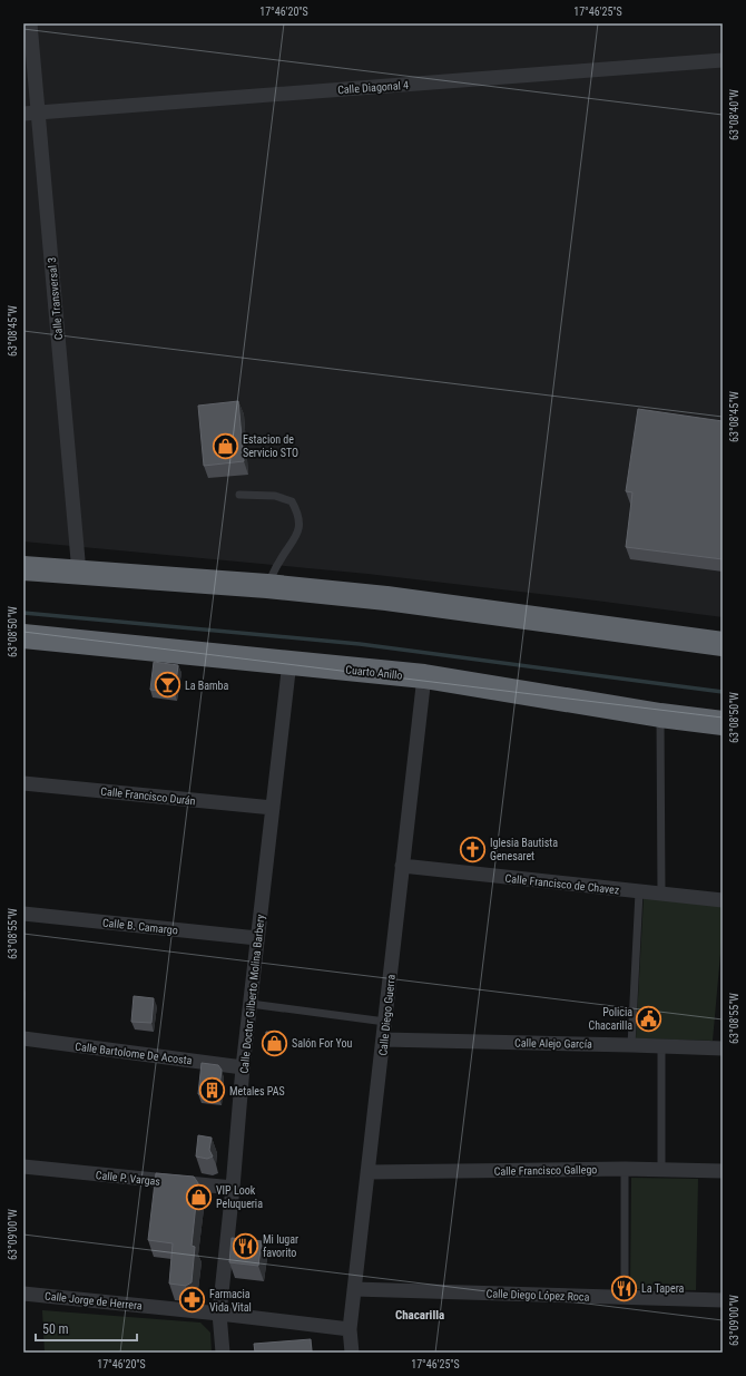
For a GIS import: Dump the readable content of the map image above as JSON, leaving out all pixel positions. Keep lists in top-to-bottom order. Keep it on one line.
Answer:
{"streets":{"highway":["Cuarto Anillo"],"street":["Calle Diagonal 4","Calle Transversal 3","Calle Francisco Durán","Calle Francisco de Chavez","Calle B. Camargo","Calle Doctor Gilberto Molina Barbery","Calle Diego Guerra","Calle Alejo García","Calle Bartolome De Acosta","Calle Francisco Gallego","Calle P. Vargas","Calle Diego López Roca","Calle Jorge de Herrera"]},"crossings":[["Calle Diagonal 4","Calle Transversal 3"],["Cuarto Anillo","Calle Doctor Gilberto Molina Barbery"],["Cuarto Anillo","Calle Diego Guerra"],["Calle Francisco Durán","Calle Doctor Gilberto Molina Barbery"],["Calle Francisco de Chavez","Calle Diego Guerra"],["Calle B. Camargo","Calle Doctor Gilberto Molina Barbery"],["Calle Doctor Gilberto Molina Barbery","Calle Bartolome De Acosta"],["Calle Doctor Gilberto Molina Barbery","Calle P. Vargas"],["Calle Doctor Gilberto Molina Barbery","Calle Jorge de Herrera"],["Calle Diego Guerra","Calle Alejo García"],["Calle Diego Guerra","Calle Francisco Gallego"],["Calle Diego Guerra","Calle Diego López Roca"],["Calle Diego Guerra","Calle Jorge de Herrera"]],"districts":["Chacarilla"],"places":{"shop":["Estacion de Servicio STO","Salón For You","VIP Look Peluqueria"],"bar":["La Bamba"],"church":["Iglesia Bautista Genesaret"],"public building":["Policia Chacarilla"],"building":["Metales PAS"],"restaurant":["Mi lugar favorito","La Tapera"],"pharmacy":["Farmacia Vida Vital"]},"scale_bar":"50 m","coordinates":["17°46'20\"S","17°46'25\"S","63°08'40\"W","63°08'45\"W","63°08'50\"W","63°08'55\"W","63°09'00\"W"]}
